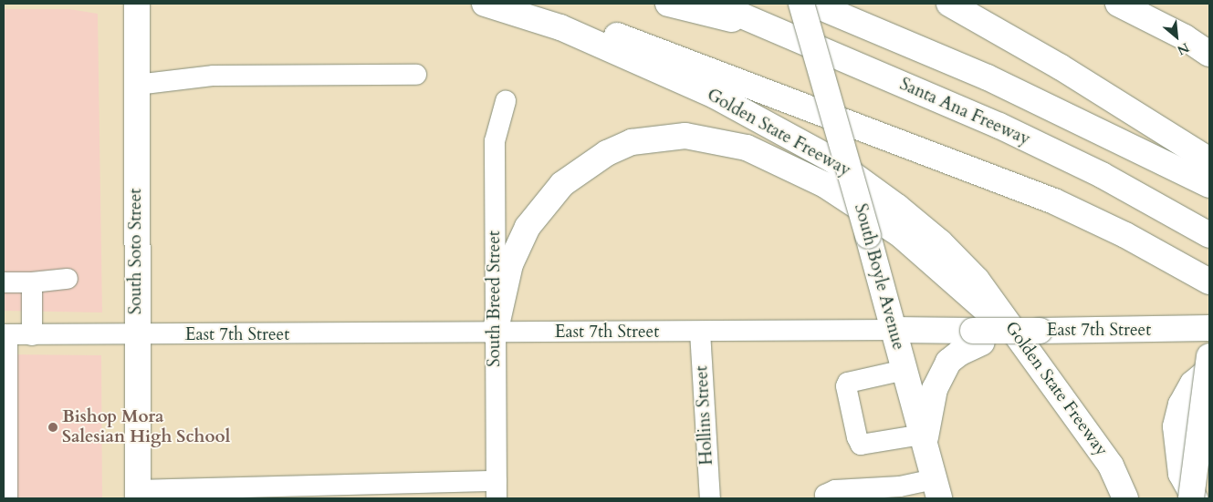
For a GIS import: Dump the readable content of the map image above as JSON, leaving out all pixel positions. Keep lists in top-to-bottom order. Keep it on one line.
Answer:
{"streets":{"main road":["Santa Ana Freeway","Golden State Freeway","South Soto Street","South Boyle Avenue","East 7th Street"],"street":["South Breed Street","Hollins Street"]},"crossings":[["Golden State Freeway","East 7th Street"],["South Soto Street","East 7th Street"],["South Boyle Avenue","East 7th Street"],["South Breed Street","East 7th Street"],["East 7th Street","Hollins Street"]],"places":["Bishop Mora Salesian High School"],"north":"bottom right"}
